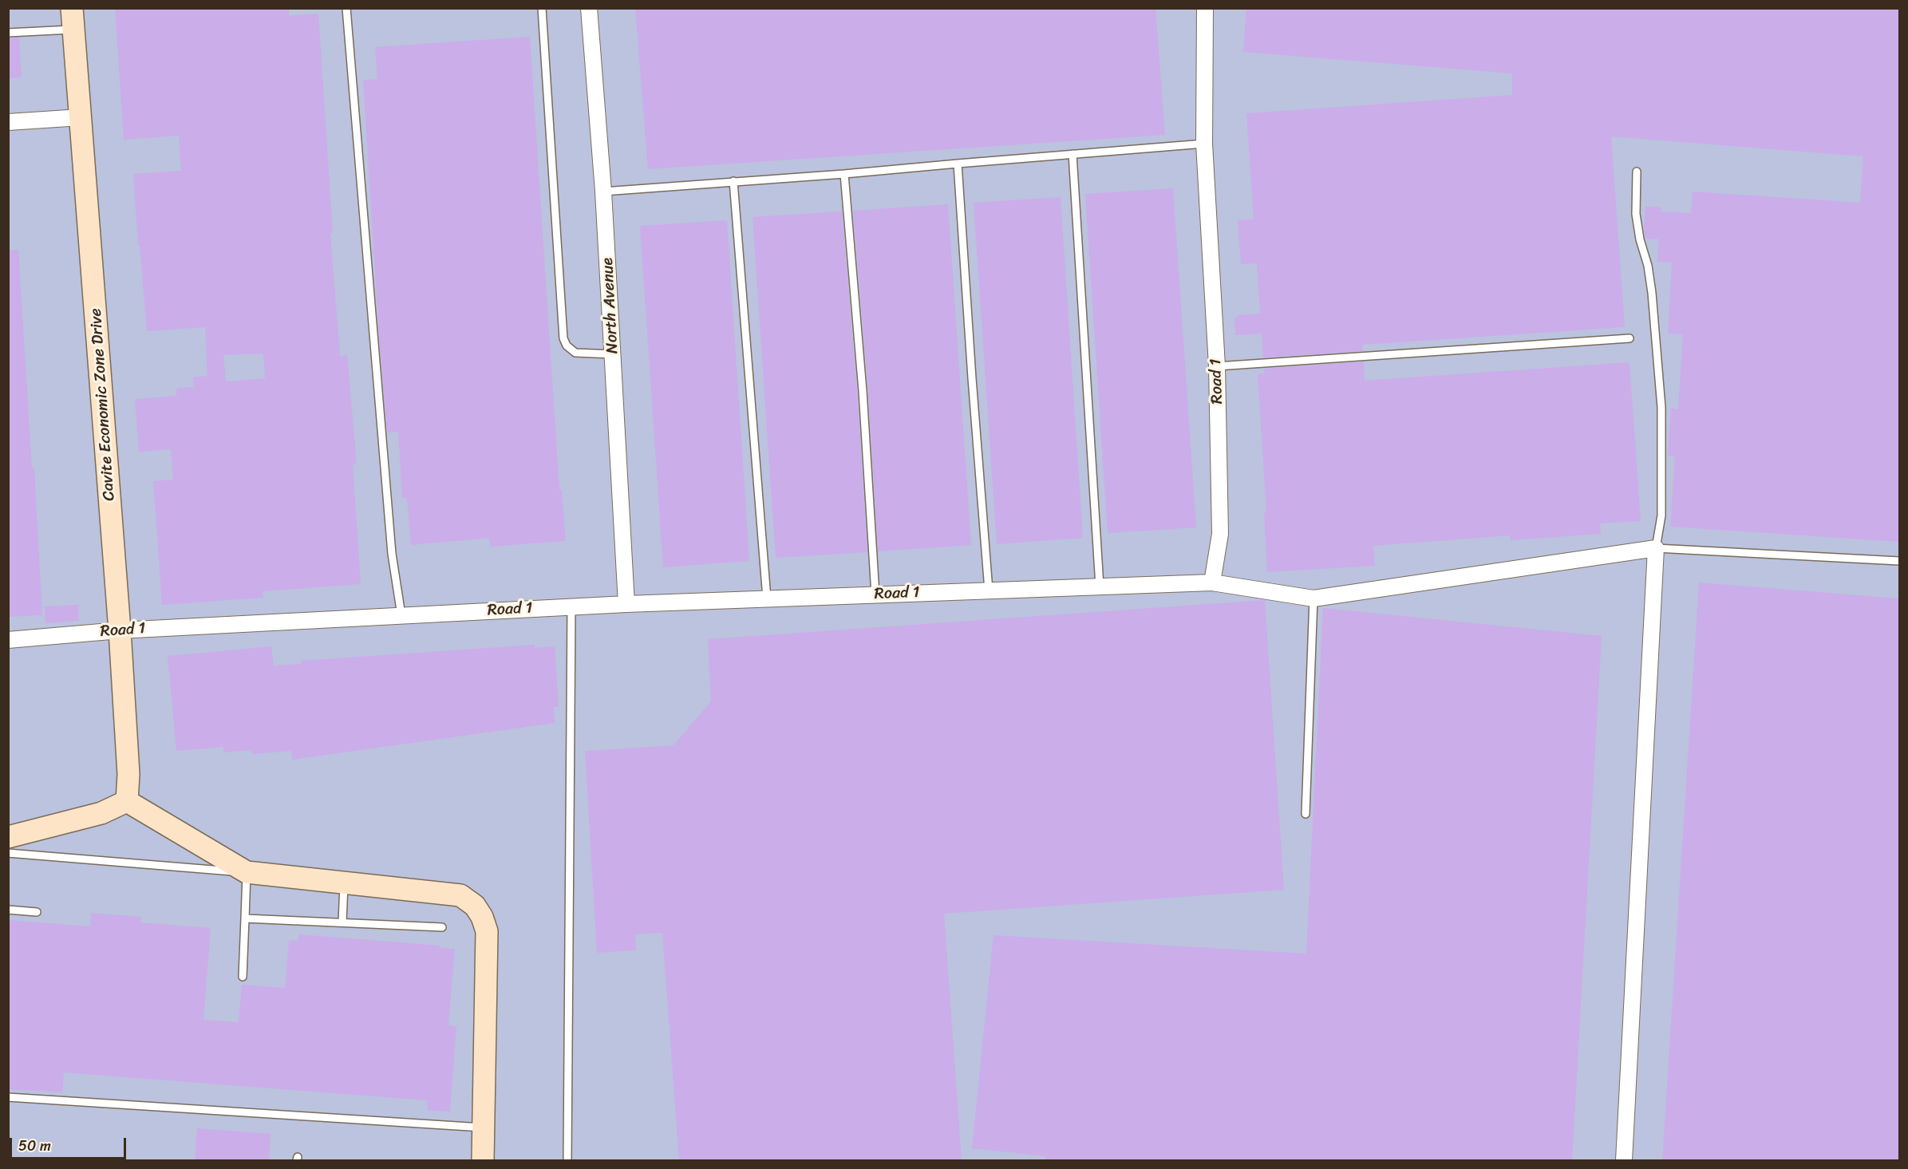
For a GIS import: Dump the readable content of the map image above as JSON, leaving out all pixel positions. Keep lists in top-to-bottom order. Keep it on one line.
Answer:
{"streets":{"street":["North Avenue","Road 1","Cavite Economic Zone Drive"]},"crossings":[["North Avenue","Road 1"],["Road 1","Cavite Economic Zone Drive"]],"scale_bar":"50 m"}
